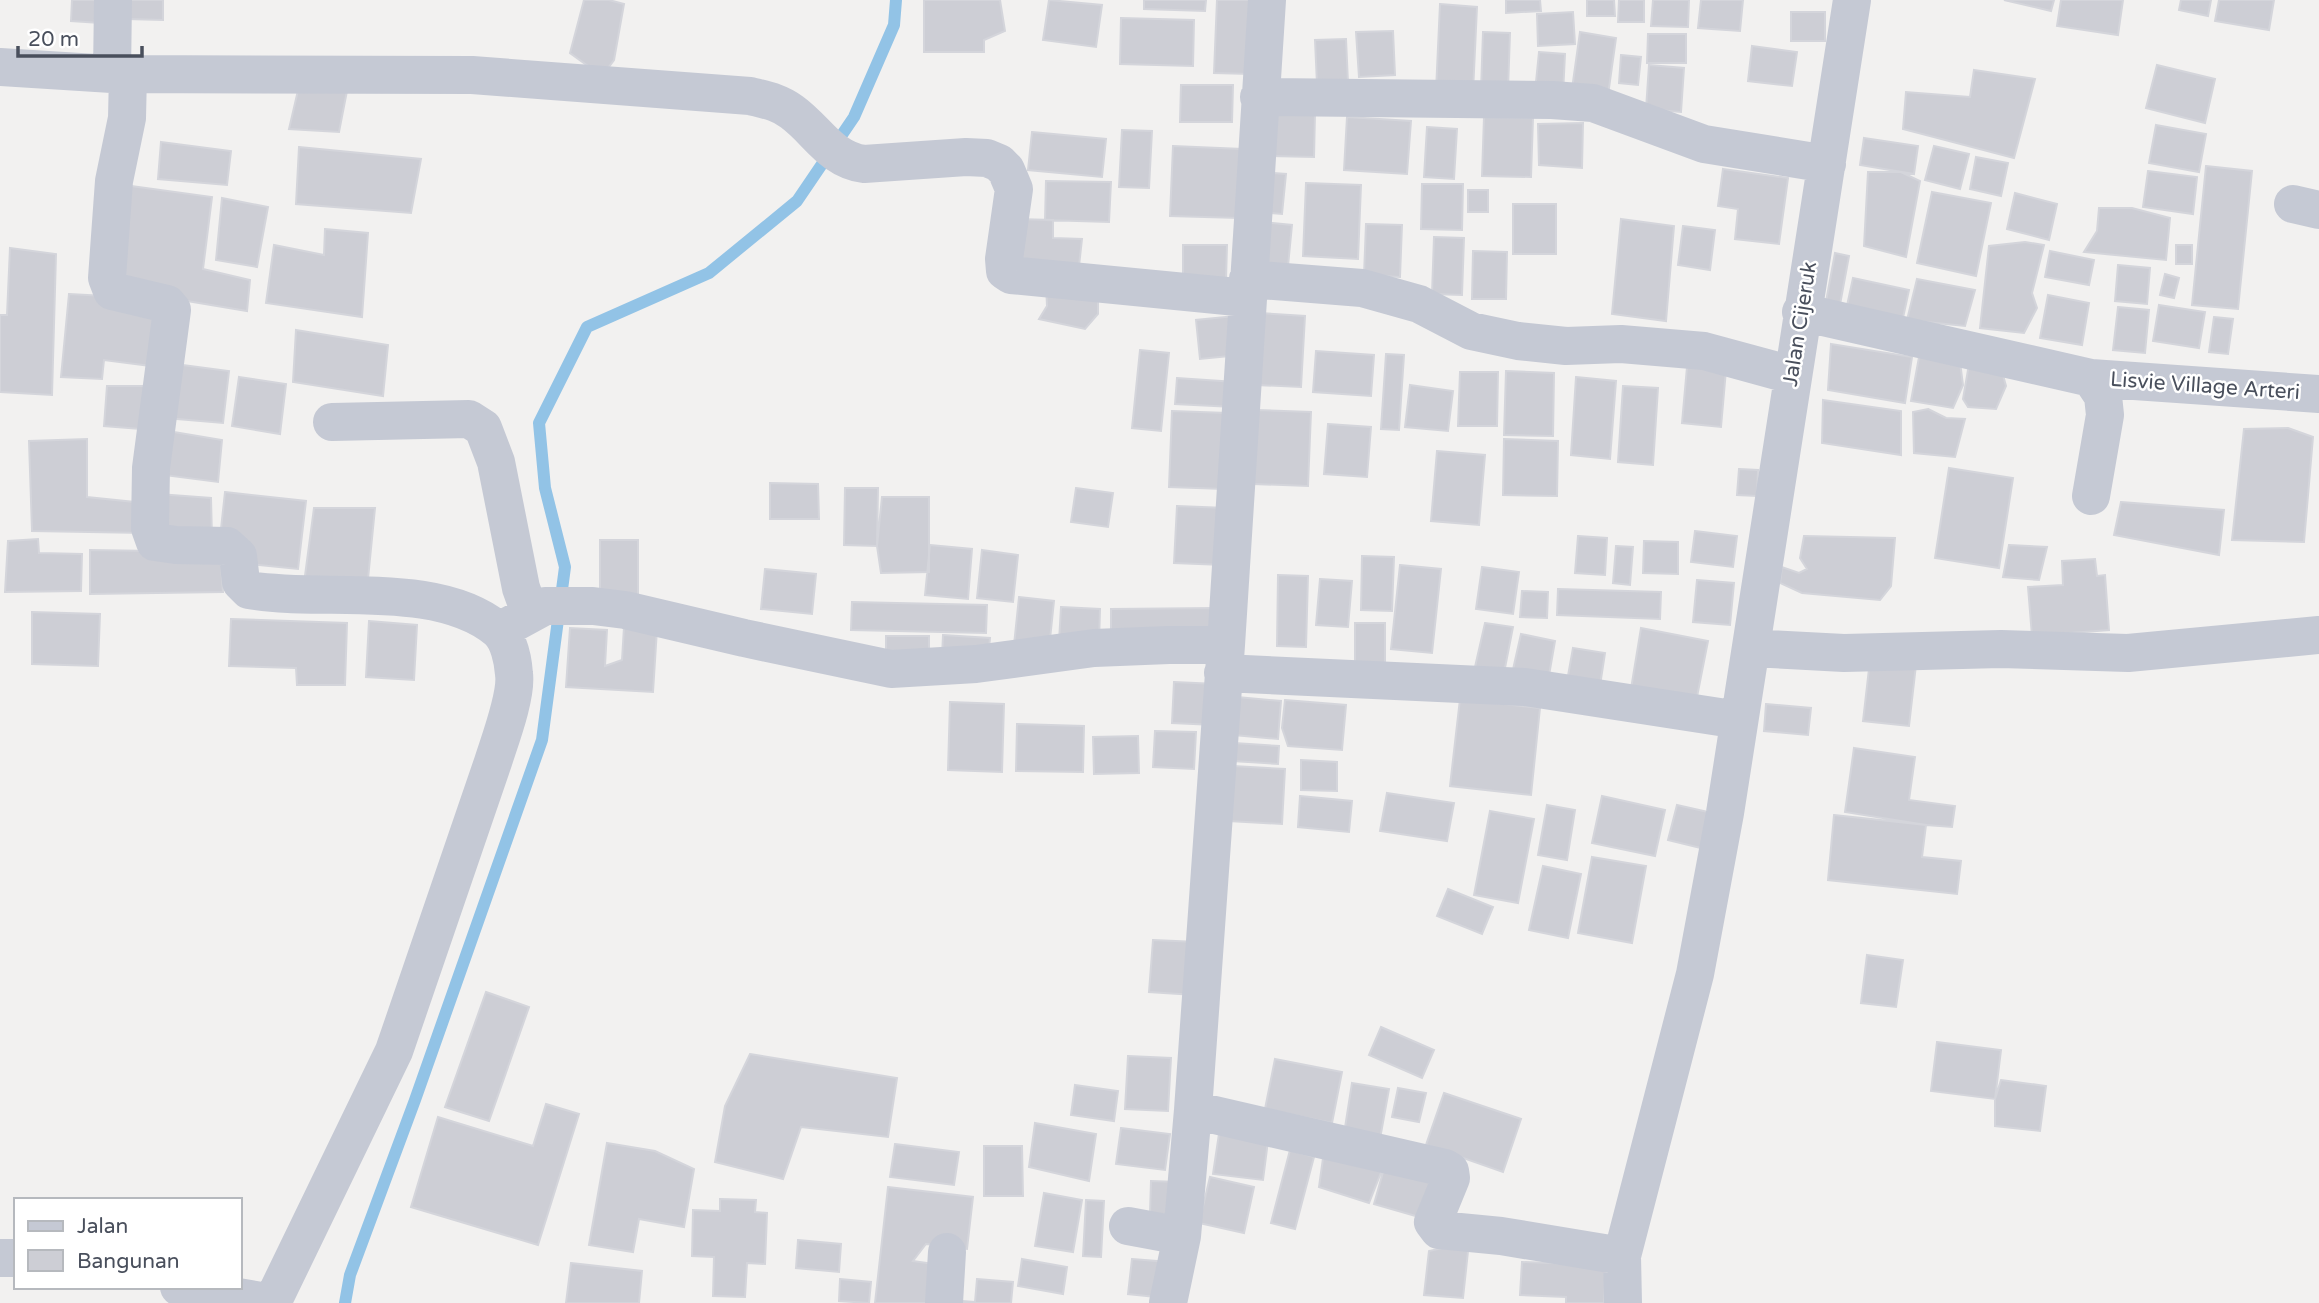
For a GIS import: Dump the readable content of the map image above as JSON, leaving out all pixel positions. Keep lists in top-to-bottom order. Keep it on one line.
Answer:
{"streets":{"street":["Jalan Cijeruk","Lisvie Village Arteri"]},"crossings":[["Jalan Cijeruk","Lisvie Village Arteri"]],"legend":["Jalan","Bangunan"],"scale_bar":"20 m"}
